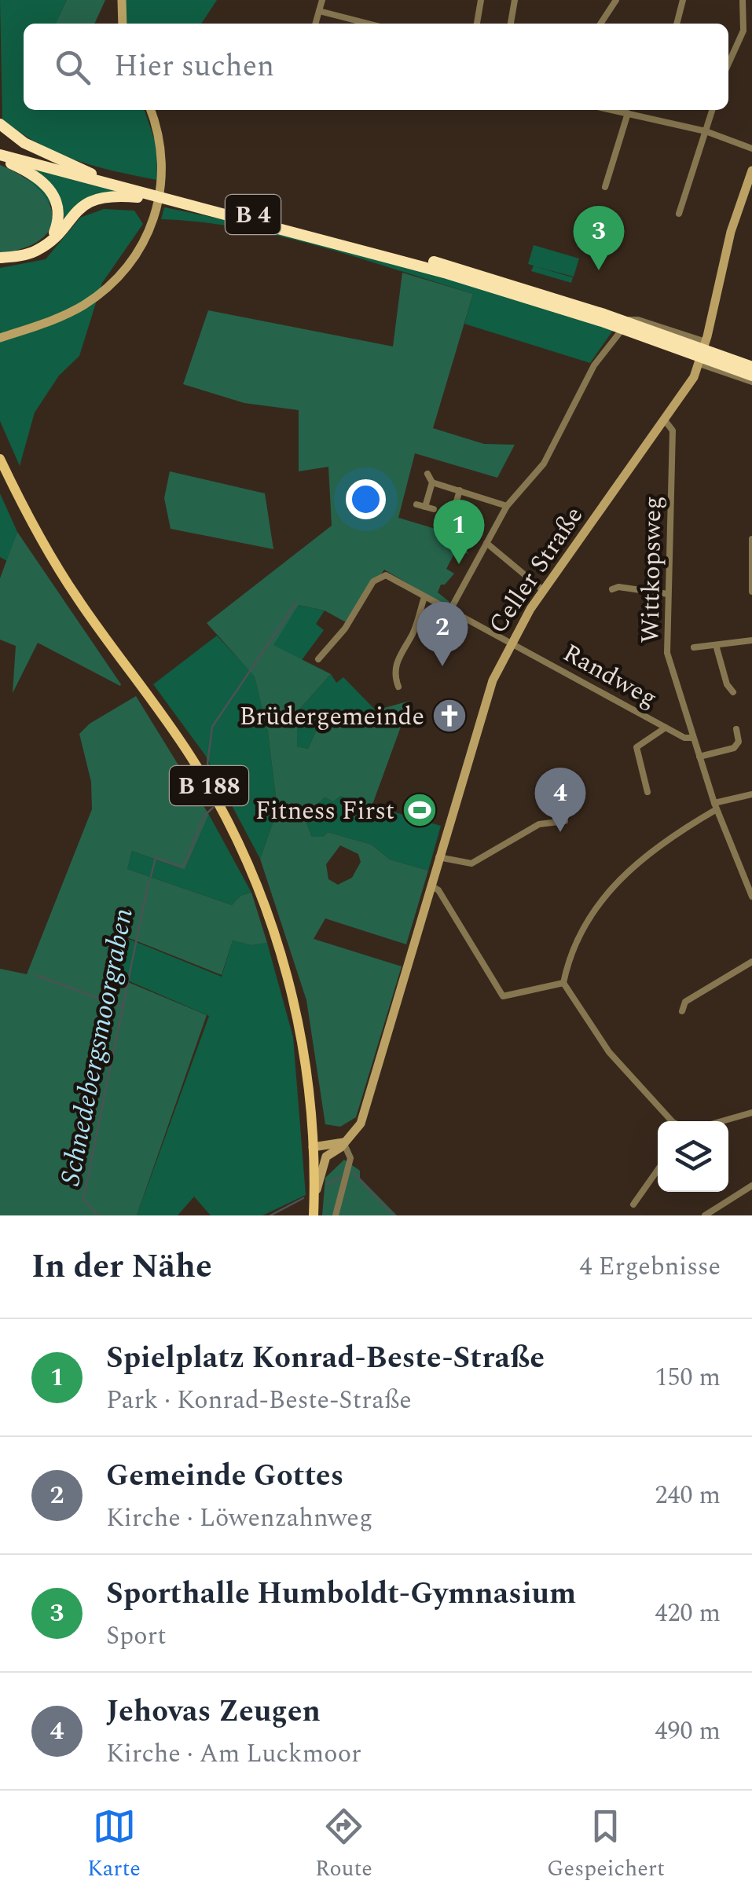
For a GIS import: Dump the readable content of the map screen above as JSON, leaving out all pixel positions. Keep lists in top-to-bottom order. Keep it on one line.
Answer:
{"streets":{"highway":["B 4"],"main road":["B 188"],"street":["Celler Straße","Wittkopsweg","Randweg"]},"crossings":[["Celler Straße","Wittkopsweg"],["Celler Straße","Randweg"],["Wittkopsweg","Randweg"]],"water":["Schnedebergsmoorgraben"],"places":{"church":["Brüdergemeinde"],"sports":["Fitness First"]},"page":{"search":"Hier suchen","pins":["3","1","2","4"],"heading":["In der Nähe","4 Ergebnisse"],"list":[{"mark":"1","name":"Spielplatz Konrad-Beste-Straße","note":"Park · Konrad-Beste-Straße","value":"150 m"},{"mark":"2","name":"Gemeinde Gottes","note":"Kirche · Löwenzahnweg","value":"240 m"},{"mark":"3","name":"Sporthalle Humboldt-Gymnasium","note":"Sport","value":"420 m"},{"mark":"4","name":"Jehovas Zeugen","note":"Kirche · Am Luckmoor","value":"490 m"}],"nav":["Karte","Route","Gespeichert"]}}
